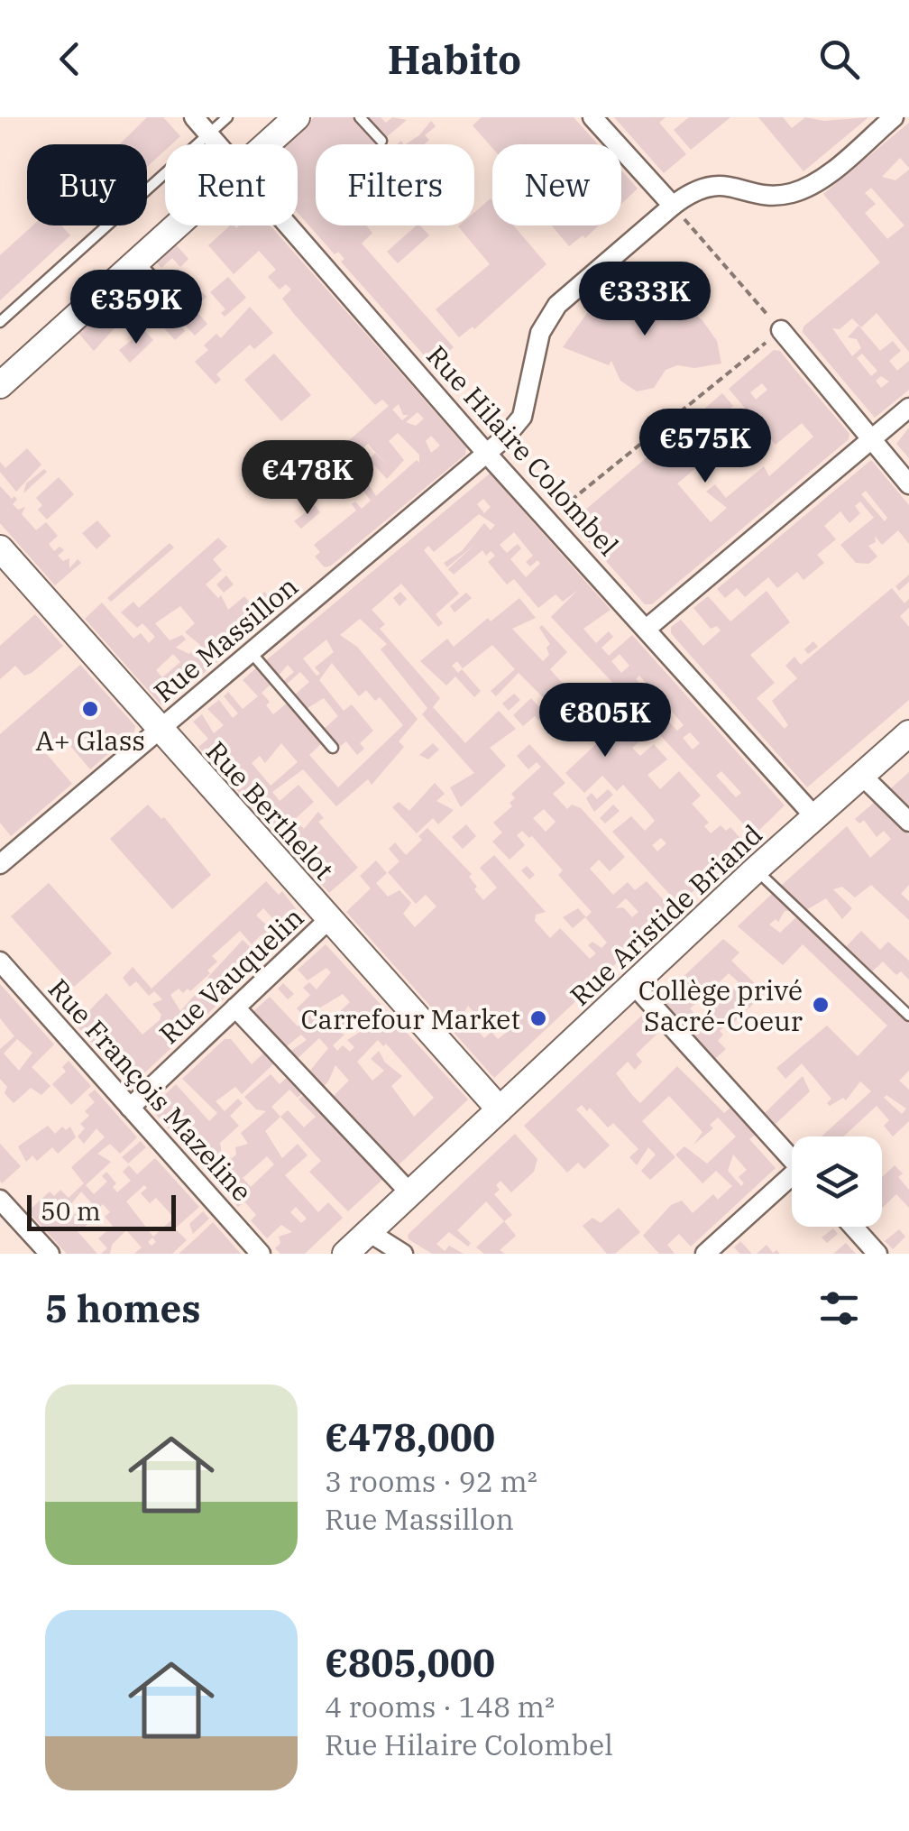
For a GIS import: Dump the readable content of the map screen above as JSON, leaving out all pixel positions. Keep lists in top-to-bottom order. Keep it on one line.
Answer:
{"streets":{"street":["Rue Hilaire Colombel","Rue Massillon","Rue Berthelot","Rue Aristide Briand","Rue Vauquelin","Rue François Mazeline"]},"crossings":[["Rue Hilaire Colombel","Rue Massillon"],["Rue Hilaire Colombel","Rue Aristide Briand"],["Rue Massillon","Rue Berthelot"],["Rue Berthelot","Rue Aristide Briand"],["Rue Berthelot","Rue Vauquelin"],["Rue Vauquelin","Rue François Mazeline"]],"places":["A+ Glass","Collège privé Sacré-Coeur","Carrefour Market"],"scale_bar":"50 m","page":{"header":"Habito","chip":["Buy","Rent","Filters","New"],"price":["€333K","€359K","€575K","€478K","€805K"],"scale":"50 m","heading":"5 homes","list":[{"name":"€478,000","note":"3 rooms · 92 m² · Rue Massillon"},{"name":"€805,000","note":"4 rooms · 148 m² · Rue Hilaire Colombel"}]}}
